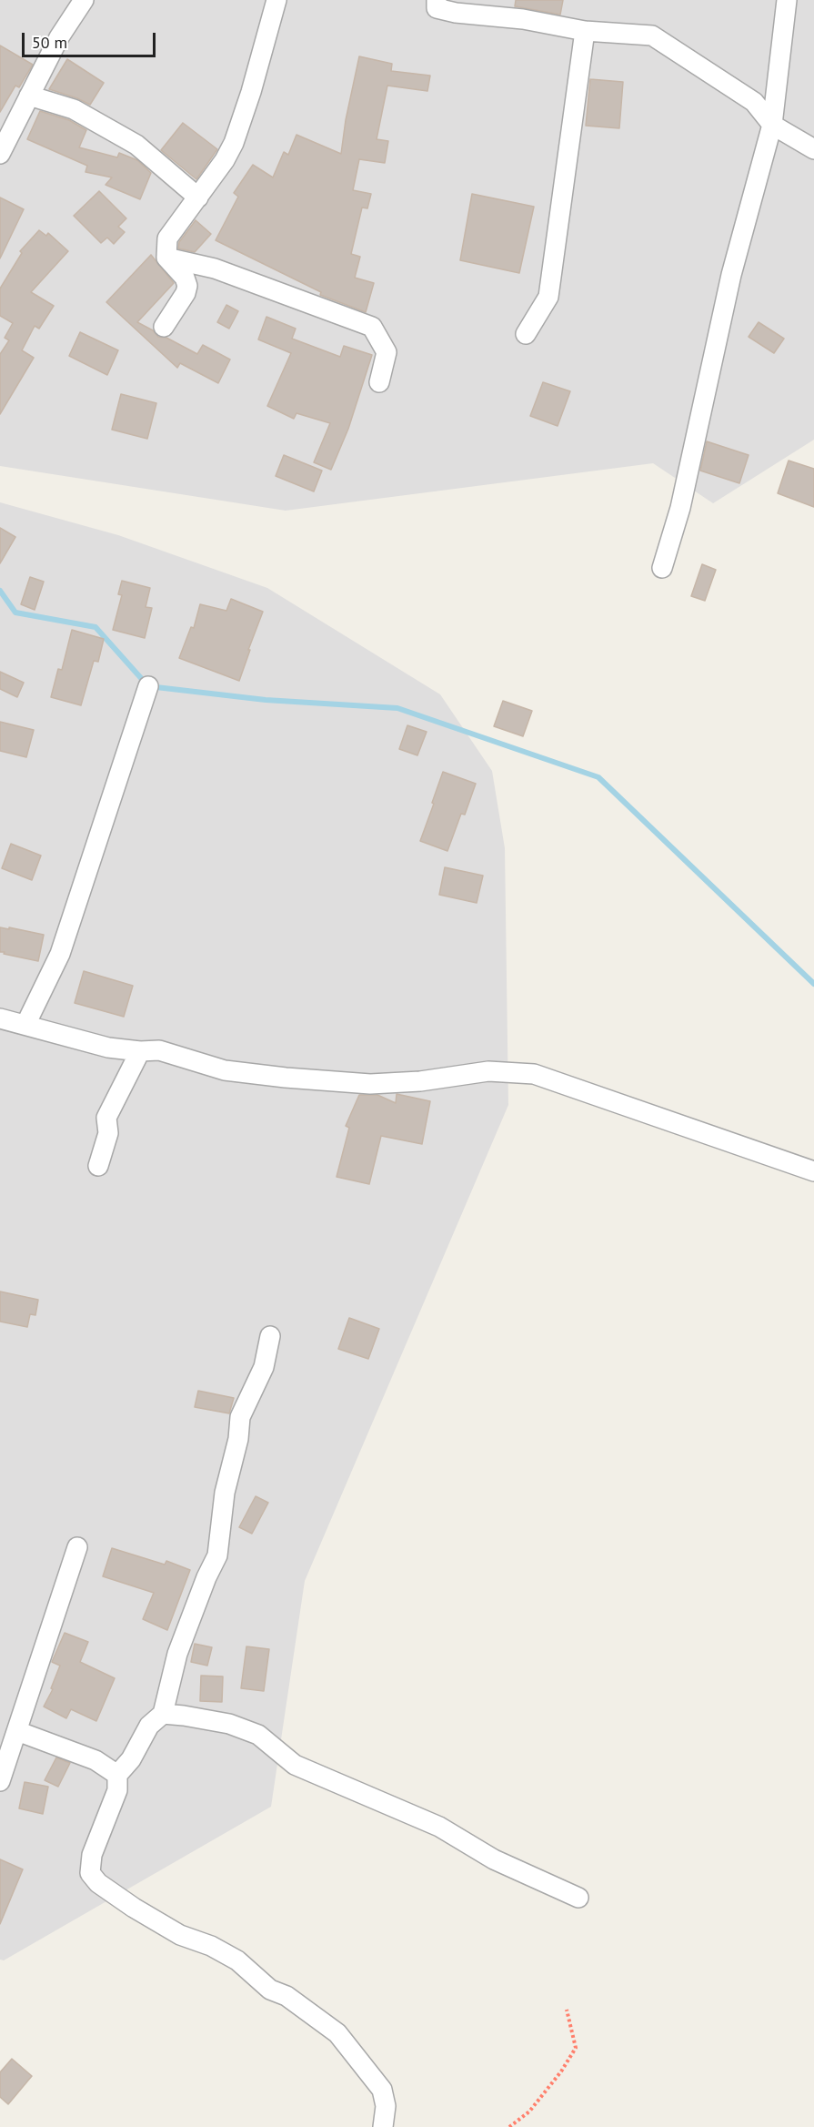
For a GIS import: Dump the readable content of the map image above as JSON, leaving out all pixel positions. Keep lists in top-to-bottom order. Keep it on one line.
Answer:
{"scale_bar":"50 m"}
